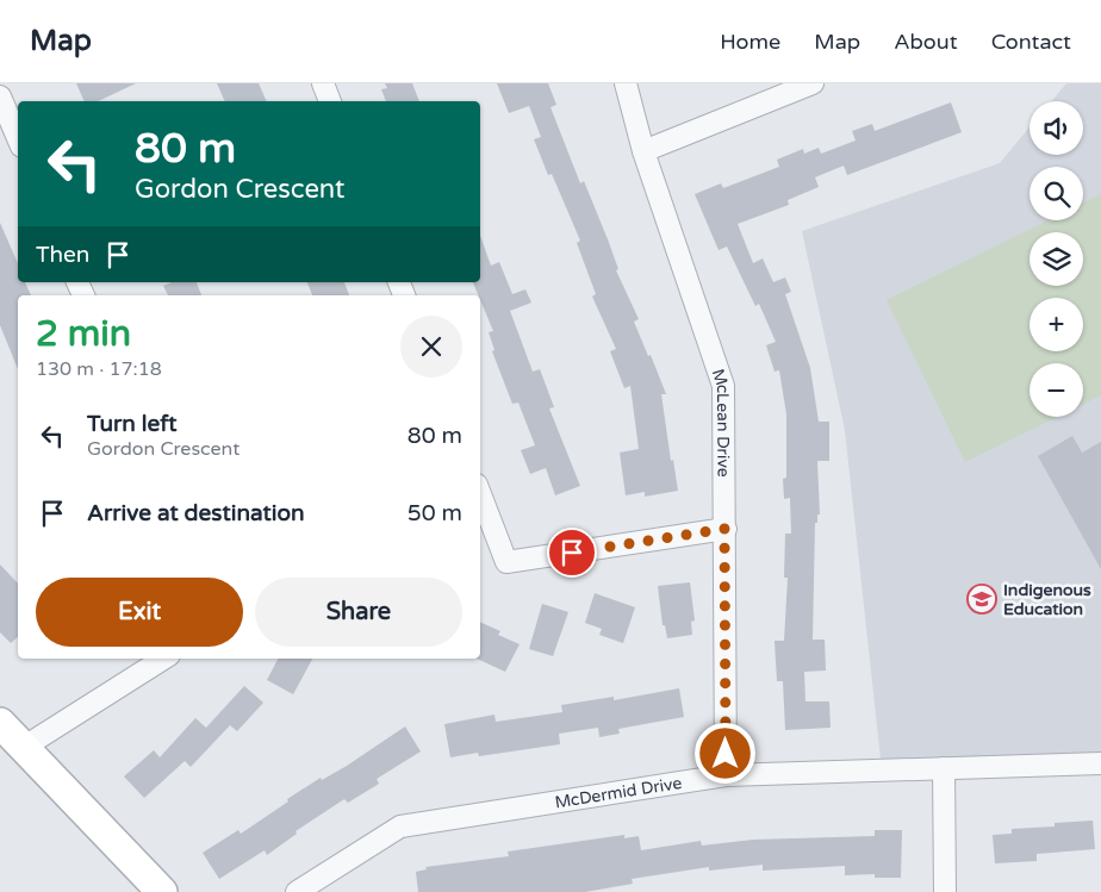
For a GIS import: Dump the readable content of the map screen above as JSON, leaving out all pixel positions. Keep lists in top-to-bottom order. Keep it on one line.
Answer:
{"streets":{"street":["McLean Drive","McDermid Drive"]},"crossings":[["McLean Drive","McDermid Drive"]],"places":{"school or university":["Indigenous Education"]},"page":{"header":"Map","nav":["Home","Map","About","Contact"],"map_buttons":["+","−"],"turn":["80 m","Gordon Crescent"],"then":"Then","heading":["2 min","130 m · 17:18"],"list":[{"name":"Turn left","note":"Gordon Crescent","value":"80 m"},{"name":"Arrive at destination","value":"50 m"}],"buttons":["Exit","Share"]}}
